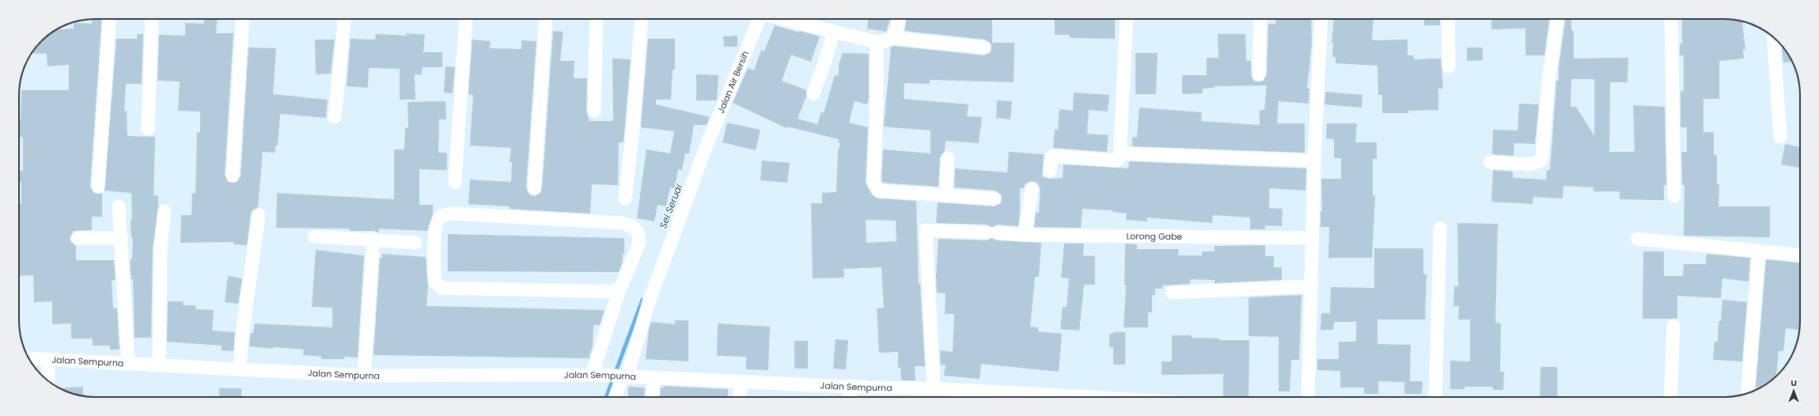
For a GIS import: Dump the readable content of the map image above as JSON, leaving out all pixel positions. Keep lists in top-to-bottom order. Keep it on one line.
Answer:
{"streets":{"street":["Jalan Air Bersih","Lorong Gabe","Jalan Sempurna"]},"crossings":[["Jalan Air Bersih","Jalan Sempurna"],["Lorong Gabe","Jalan Sempurna"]],"water":["Sei Seruai"],"north":"top"}
